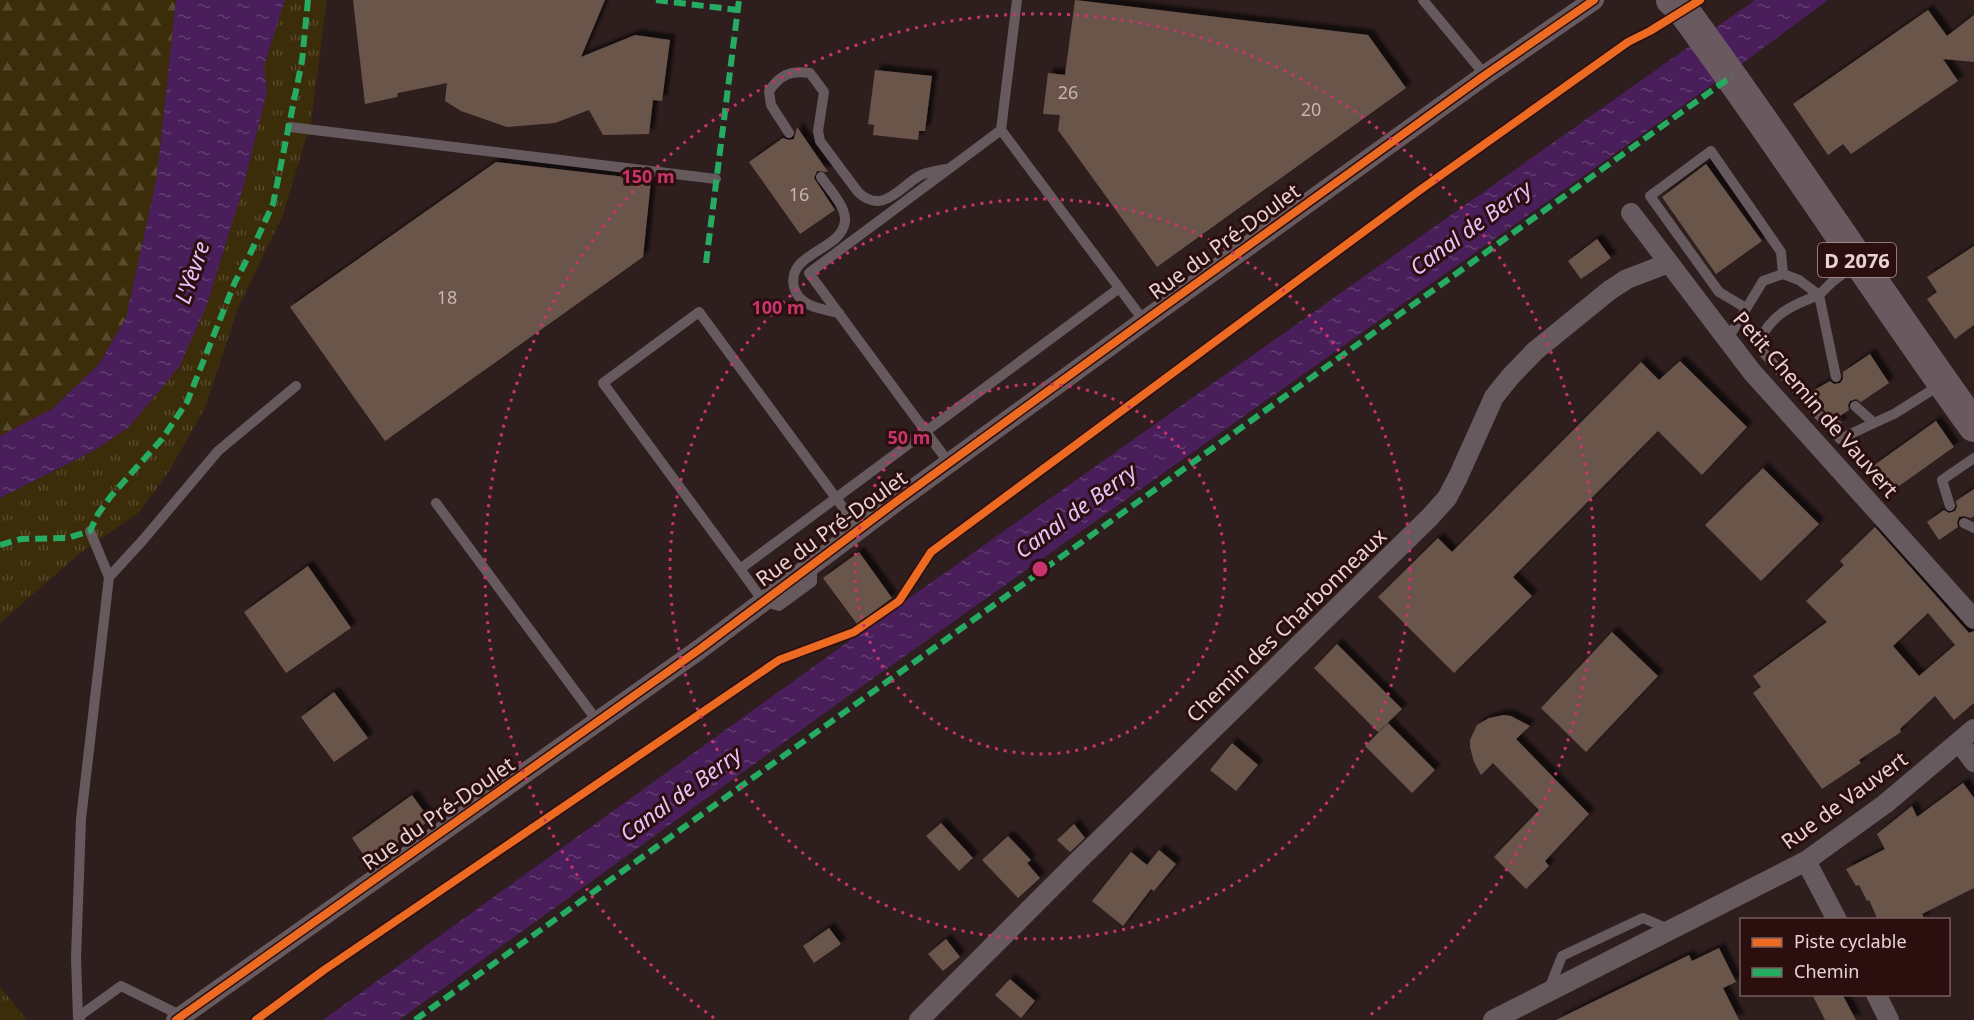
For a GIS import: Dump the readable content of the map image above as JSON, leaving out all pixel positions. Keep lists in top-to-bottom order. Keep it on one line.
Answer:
{"streets":{"main road":["D 2076"],"street":["Rue du Pré-Doulet","Petit Chemin de Vauvert","Chemin des Charbonneaux","Rue de Vauvert"]},"crossings":[["Petit Chemin de Vauvert","Chemin des Charbonneaux"]],"water":["Canal de Berry","L'Yèvre"],"house_numbers":["26","20","16","18"],"legend":["Piste cyclable","Chemin"],"rings":["150 m","100 m","50 m"]}
